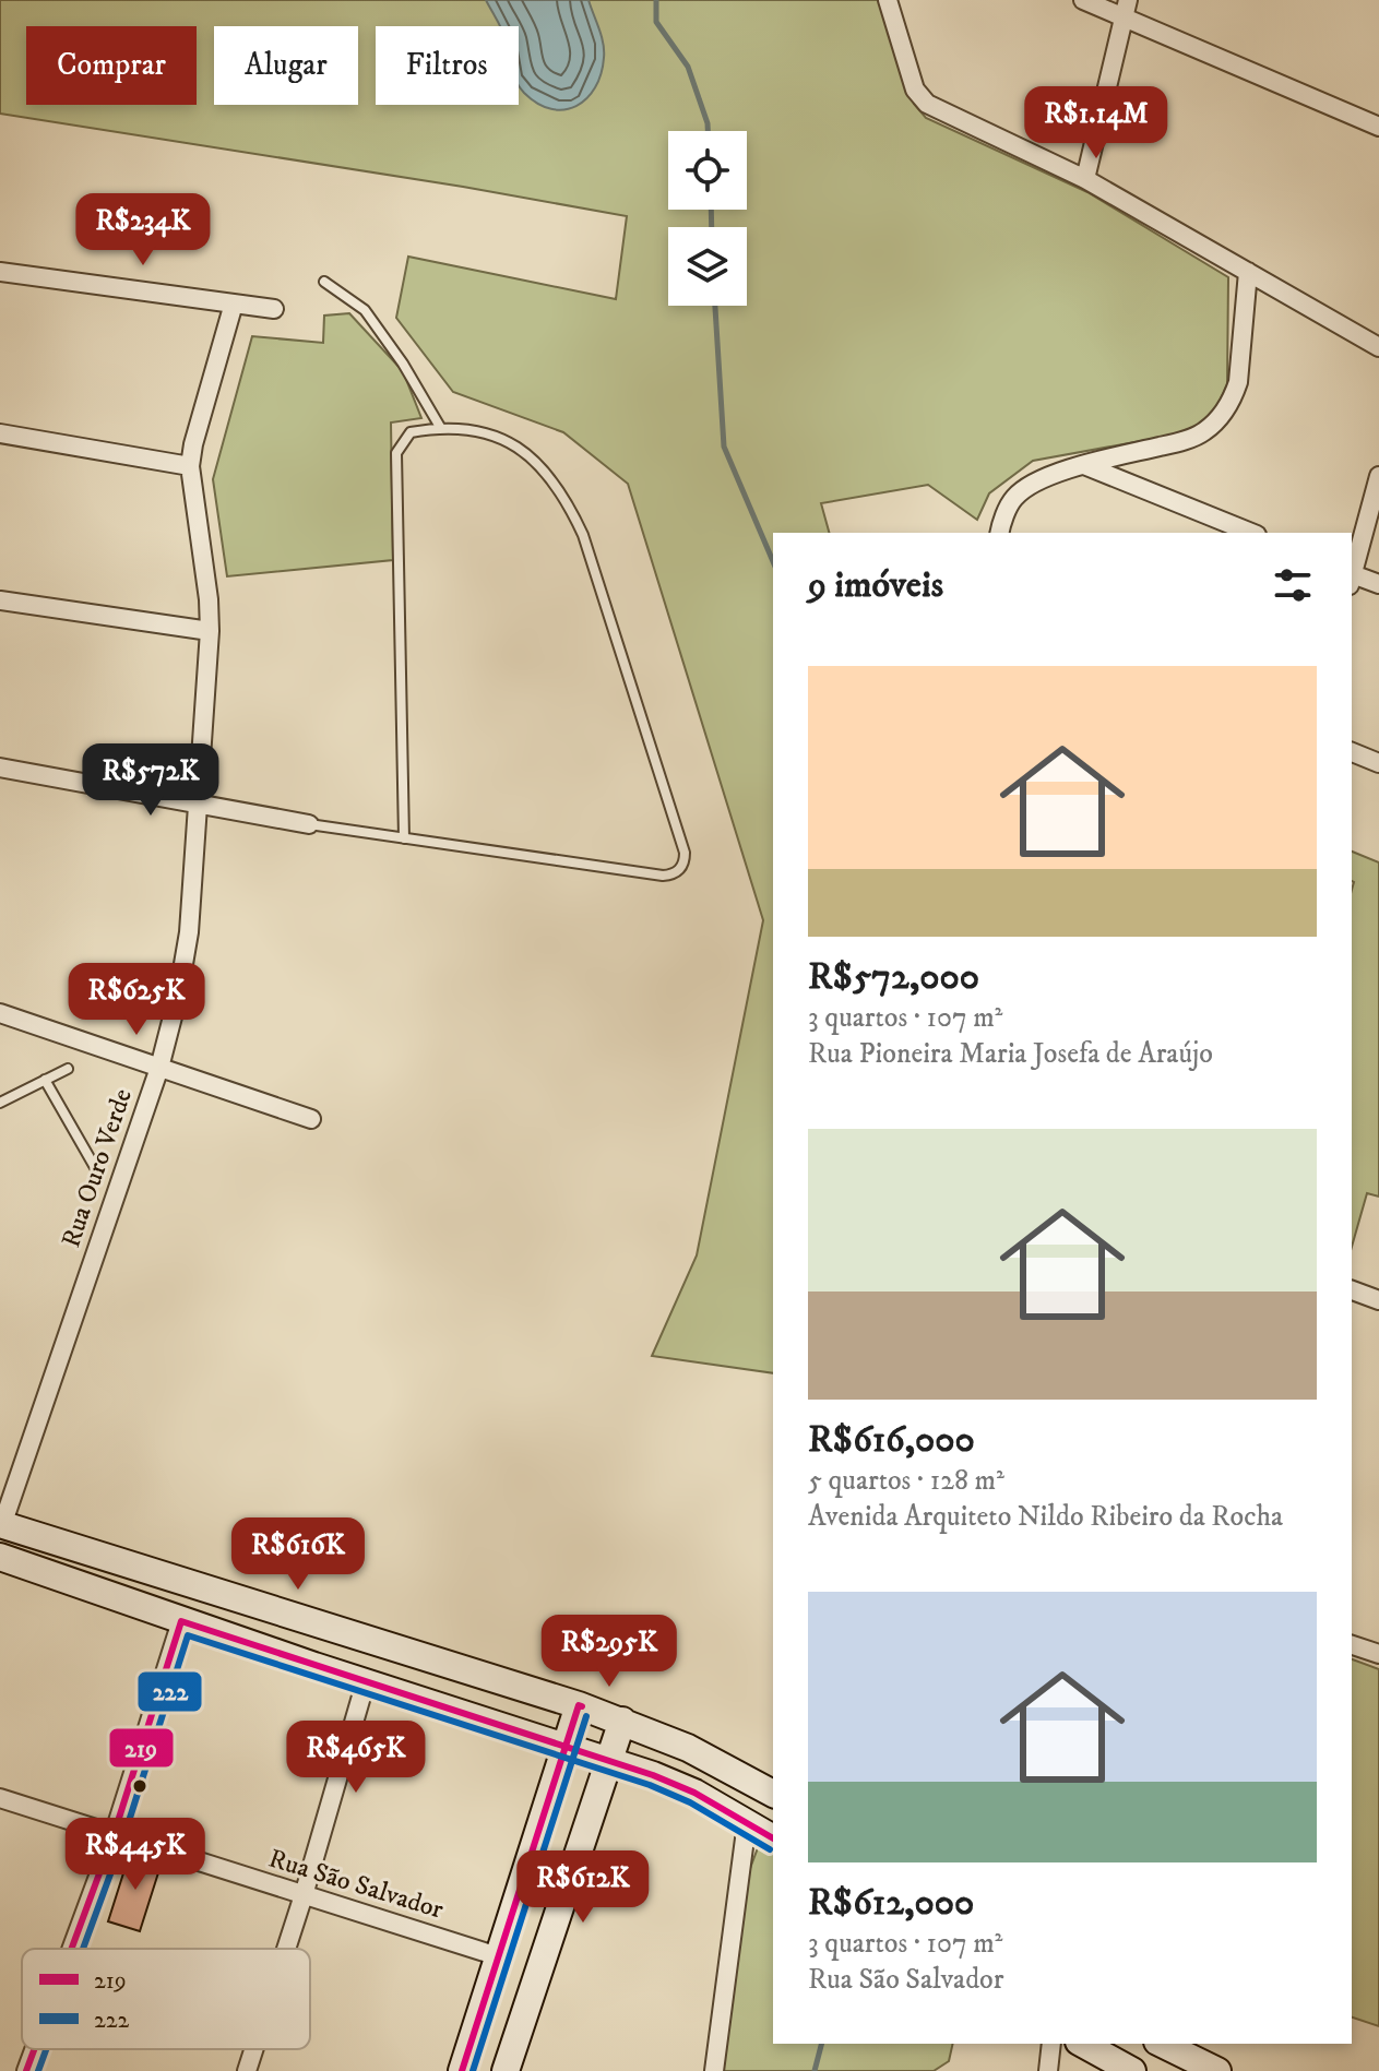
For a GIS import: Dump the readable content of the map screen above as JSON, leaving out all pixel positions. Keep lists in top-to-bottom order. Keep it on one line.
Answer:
{"streets":{"street":["Rua Ouro Verde","Rua São Salvador"]},"lines":["transit line 219","transit line 222"],"legend":["219","222"],"page":{"chip":["Comprar","Alugar","Filtros"],"price":["R$1.14M","R$234K","R$572K","R$625K","R$616K","R$295K","R$465K","R$445K","R$612K"],"heading":"9 imóveis","list":[{"name":"R$572,000","note":"3 quartos · 107 m² · Rua Pioneira Maria Josefa de Araújo"},{"name":"R$616,000","note":"5 quartos · 128 m² · Avenida Arquiteto Nildo Ribeiro da Rocha"},{"name":"R$612,000","note":"3 quartos · 107 m² · Rua São Salvador"}]}}
